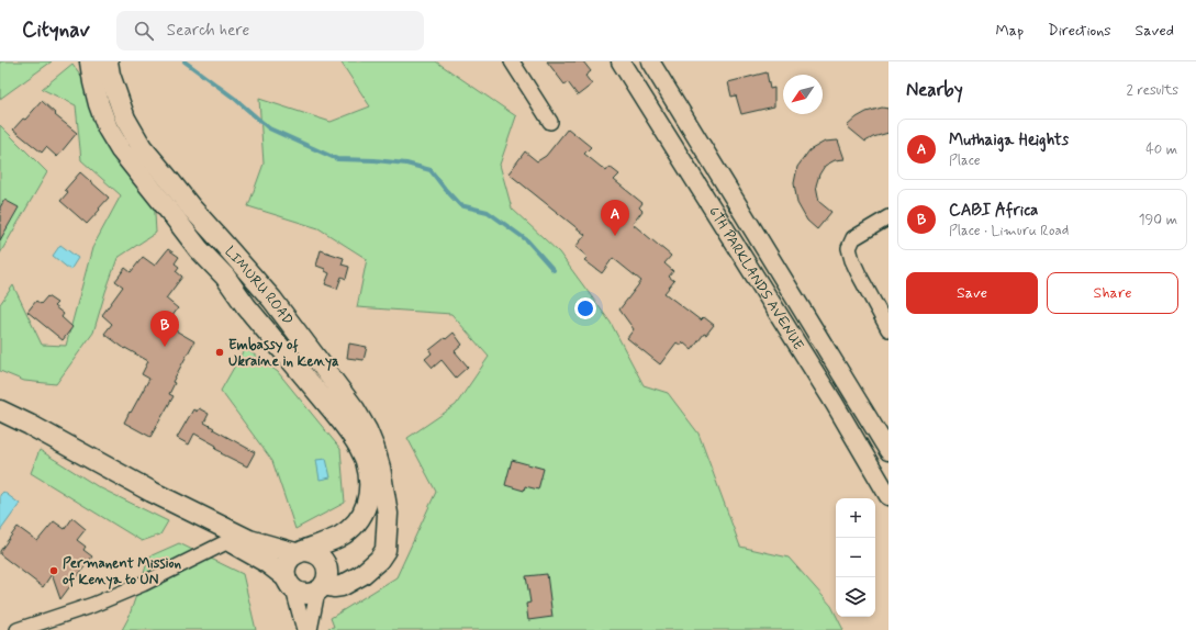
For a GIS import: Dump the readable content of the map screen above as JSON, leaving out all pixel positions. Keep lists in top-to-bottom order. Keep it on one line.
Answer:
{"streets":{"main road":["LIMURU ROAD"],"street":["6TH PARKLANDS AVENUE"]},"places":["Embassy of Ukraine in Kenya","Permanent Mission of Kenya to UN"],"north":"bottom left","page":{"header":"Citynav","search":"Search here","nav":["Map","Directions","Saved"],"heading":["Nearby","2 results"],"list":[{"mark":"A","name":"Muthaiga Heights","note":"Place","value":"40 m"},{"mark":"B","name":"CABI Africa","note":"Place · Limuru Road","value":"190 m"}],"pins":["A","B"],"buttons":["Save","Share"],"map_buttons":["+","−"]}}
